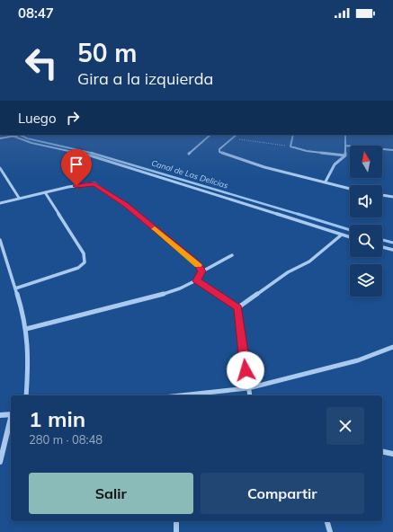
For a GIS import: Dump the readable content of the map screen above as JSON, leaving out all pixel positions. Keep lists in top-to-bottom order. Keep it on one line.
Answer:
{"water":["Canal de Las Delicias"],"north":"top","page":{"status":"08:47","turn":["50 m","Gira a la izquierda"],"then":"Luego","heading":["1 min","280 m · 08:48"],"buttons":["Salir","Compartir"]}}
